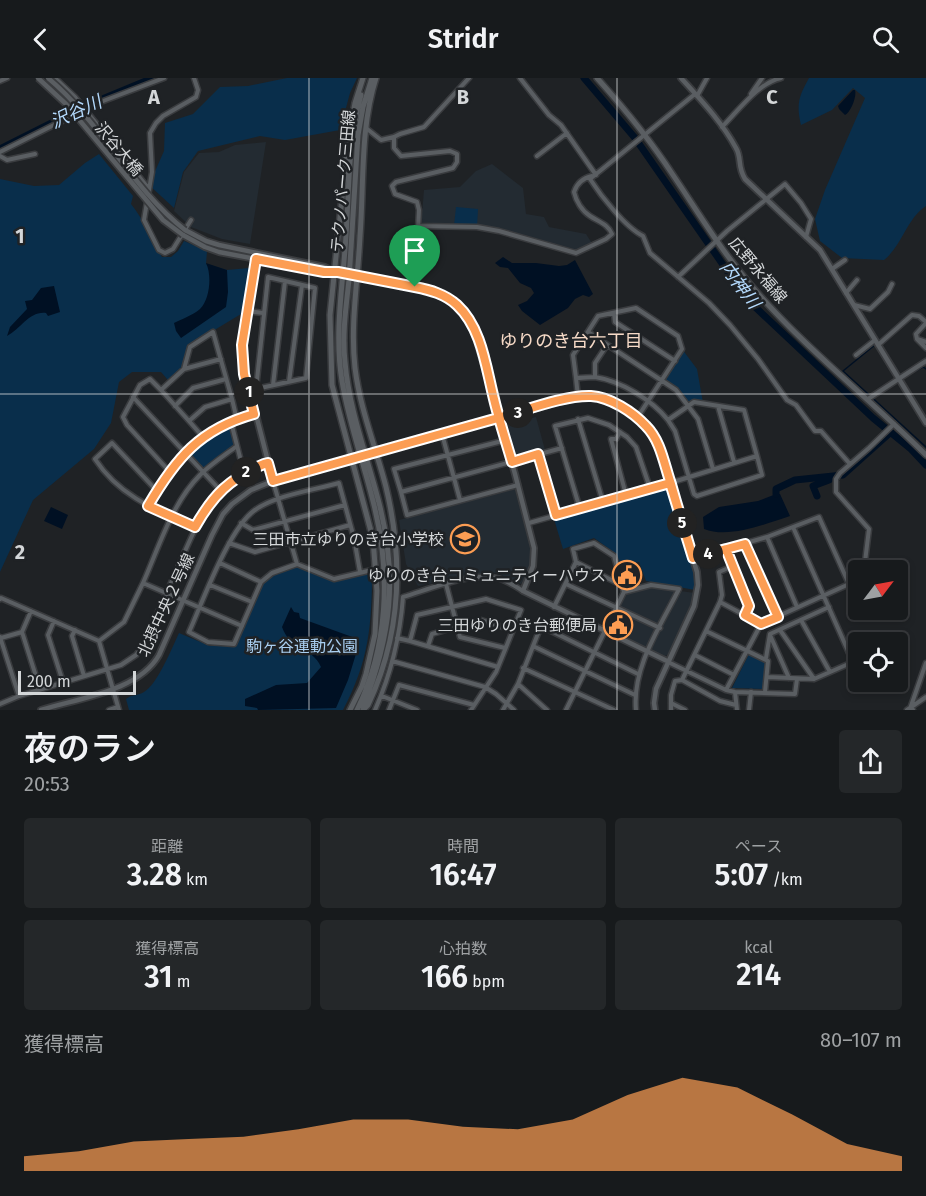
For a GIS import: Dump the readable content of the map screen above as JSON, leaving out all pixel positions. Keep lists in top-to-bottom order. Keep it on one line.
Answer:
{"streets":{"main road":["テクノパーク三田線","広野永福線"],"street":["沢谷大橋","北摂中央２号線"]},"districts":["ゆりのき台六丁目"],"water":["沢谷川","内神川"],"parks":["駒ヶ谷運動公園"],"places":{"school or university":["三田市立ゆりのき台小学校"],"public building":["ゆりのき台コミュニティーハウス","三田ゆりのき台郵便局"]},"scale_bar":"200 m","north":"top right","page":{"header":"Stridr","pins":["1","3","2","5","4"],"scale":"200 m","heading":["夜のラン","20:53"],"stats":[["距離","3.28 km"],["時間","16:47"],["ペース","5:07 /km"],["獲得標高","31 m"],["心拍数","166 bpm"],["kcal","214"]],"chart":["獲得標高","80–107 m"]},"grid":{"columns":["A","B","C"],"rows":["1","2"]}}
